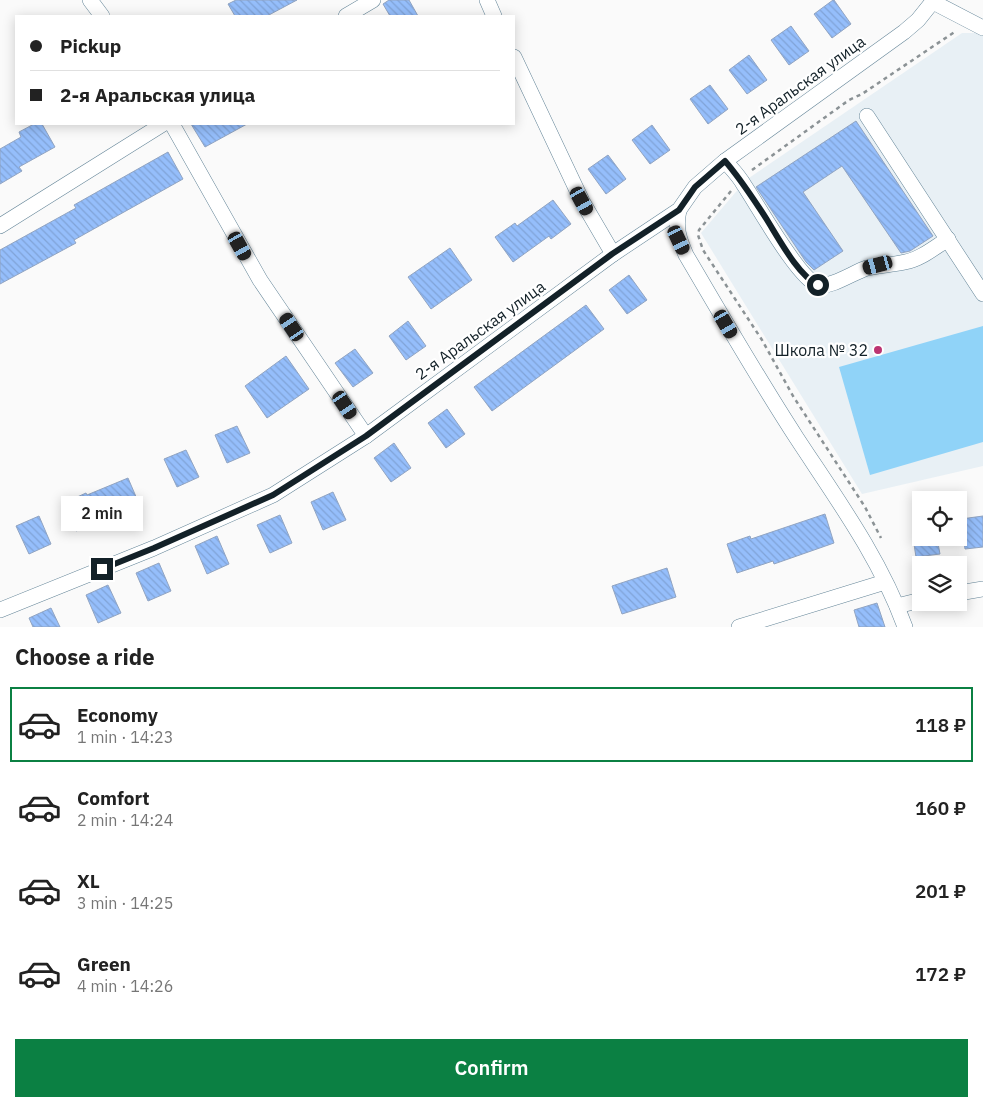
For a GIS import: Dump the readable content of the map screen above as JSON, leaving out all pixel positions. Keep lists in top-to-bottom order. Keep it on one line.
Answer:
{"streets":{"street":["2-я Аральская улица"]},"places":["Школа № 32"],"page":{"banner":["Pickup","2-я Аральская улица"],"bubble":"2 min","heading":"Choose a ride","list":[{"name":"Economy","note":"1 min · 14:23","value":"118 ₽"},{"name":"Comfort","note":"2 min · 14:24","value":"160 ₽"},{"name":"XL","note":"3 min · 14:25","value":"201 ₽"},{"name":"Green","note":"4 min · 14:26","value":"172 ₽"}],"buttons":"Confirm"}}
